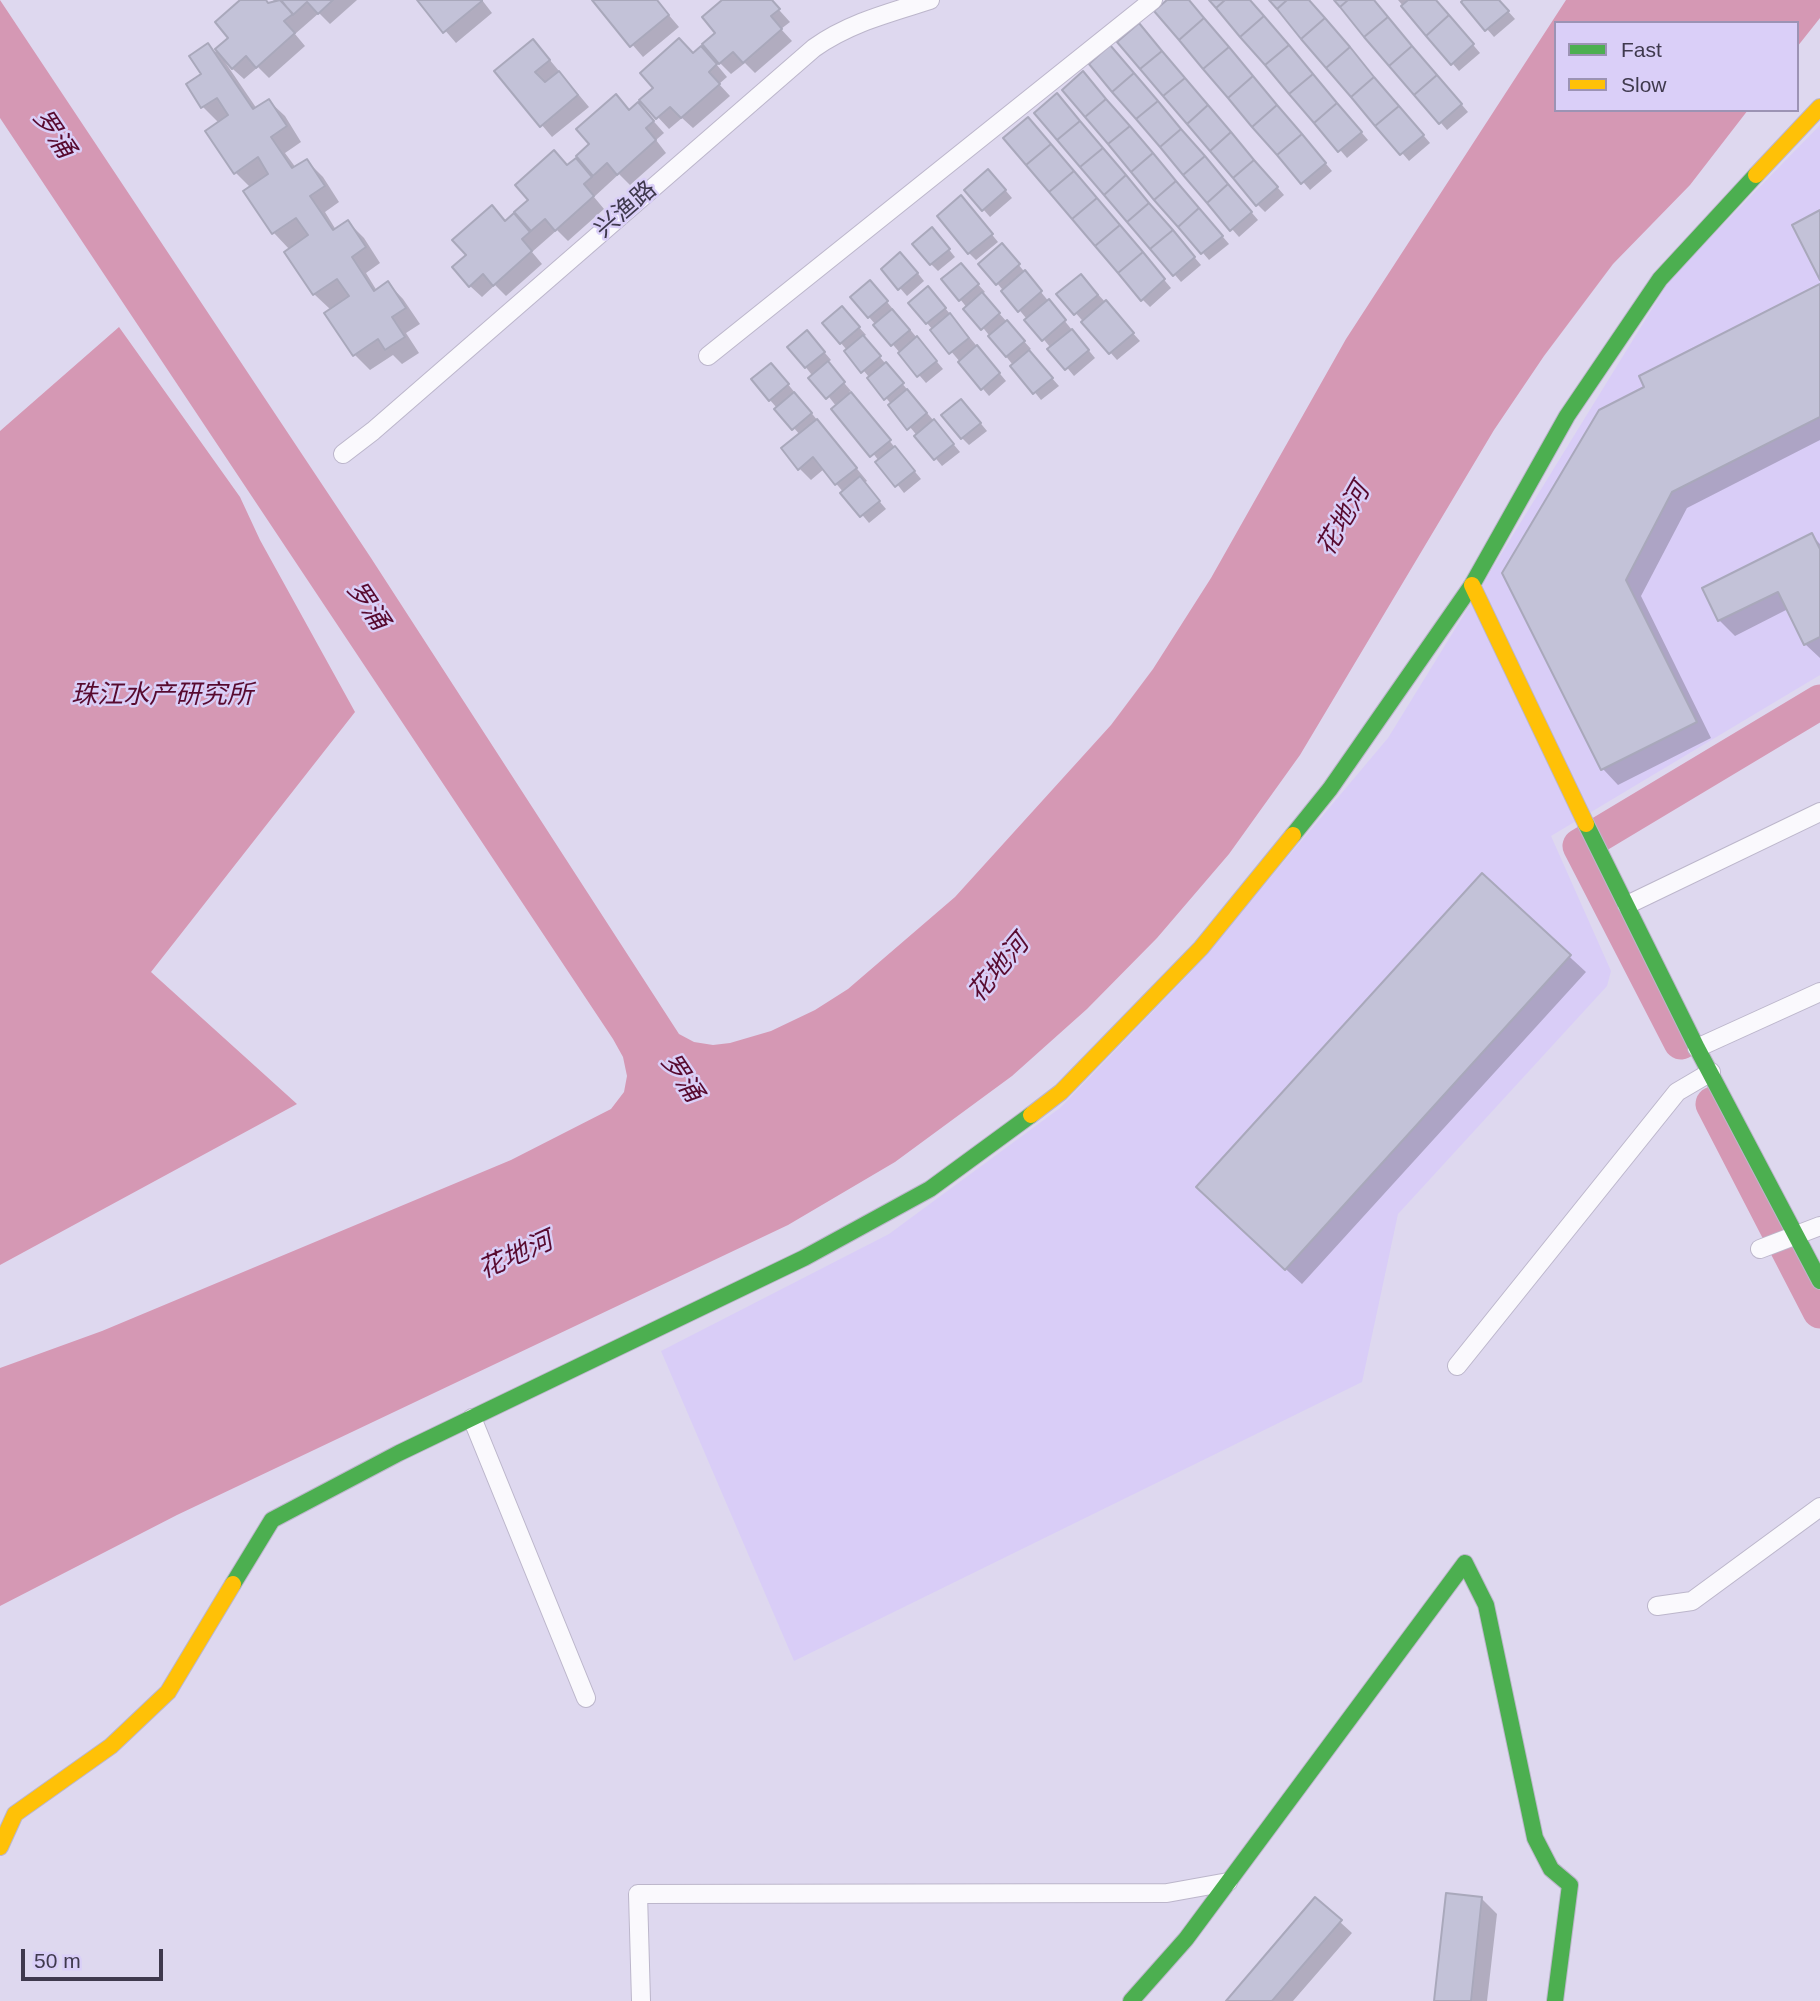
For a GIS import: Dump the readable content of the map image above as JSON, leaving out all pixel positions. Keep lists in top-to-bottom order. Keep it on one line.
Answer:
{"streets":{"street":["兴渔路"]},"water":["罗涌","花地河","珠江水产研究所"],"legend":["Fast","Slow"],"scale_bar":"50 m"}
